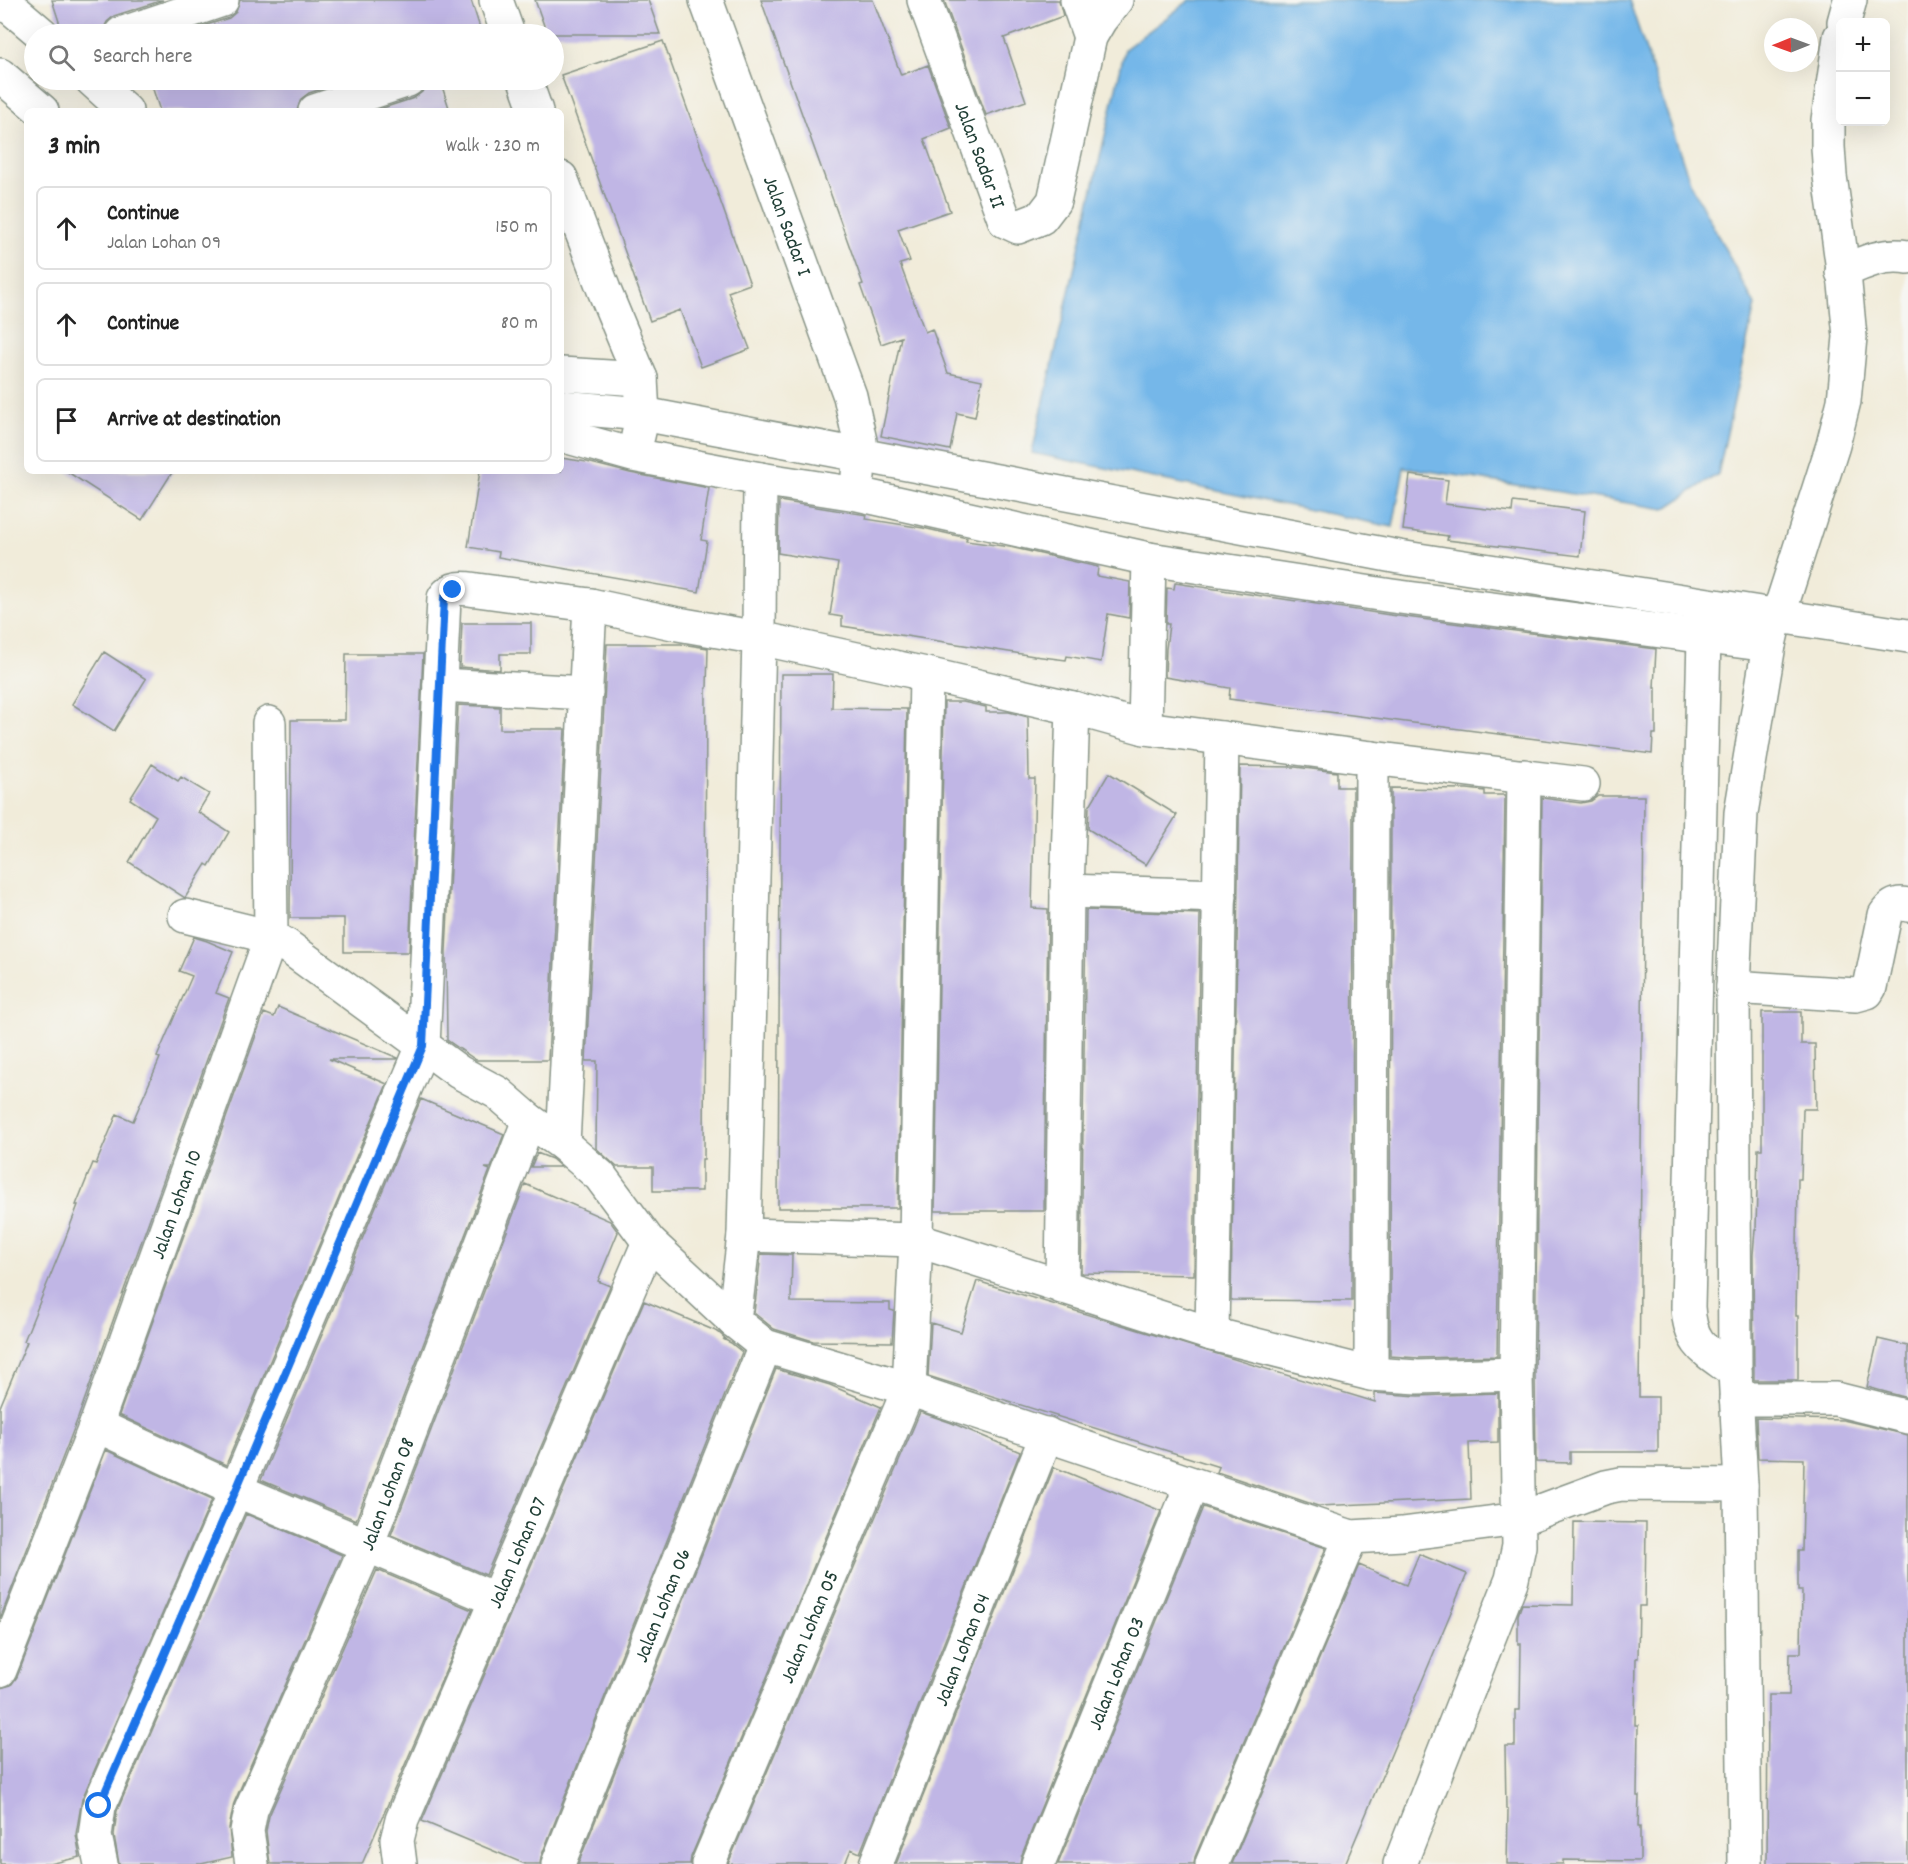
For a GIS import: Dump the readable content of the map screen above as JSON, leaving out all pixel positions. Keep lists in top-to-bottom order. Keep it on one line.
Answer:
{"streets":{"street":["Jalan Sadar II","Jalan Sadar I","Jalan Lohan 10","Jalan Lohan 08","Jalan Lohan 07","Jalan Lohan 06","Jalan Lohan 05","Jalan Lohan 04","Jalan Lohan 03"]},"north":"left","page":{"map_buttons":["+","−"],"search":"Search here","heading":["3 min","Walk · 230 m"],"list":[["Continue","Jalan Lohan 09","150 m"],["Continue","80 m"],"Arrive at destination"]}}
